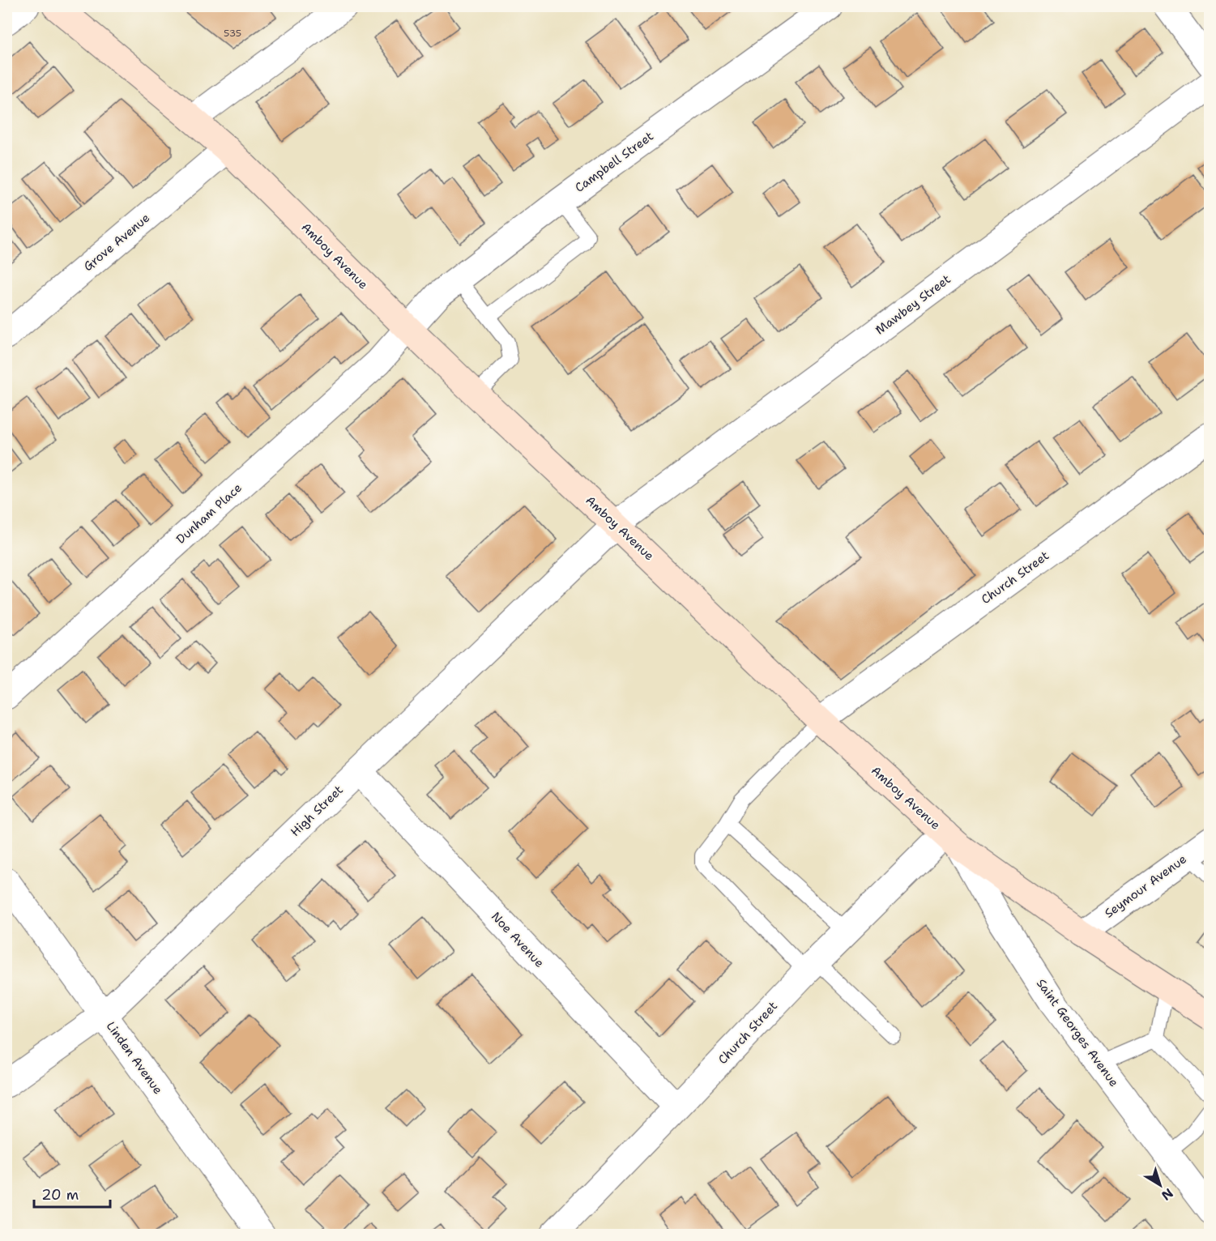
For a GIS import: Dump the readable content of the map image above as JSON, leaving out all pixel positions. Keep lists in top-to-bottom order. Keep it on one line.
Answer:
{"streets":{"main road":["Amboy Avenue"],"street":["Campbell Street","Grove Avenue","Mawbey Street","Dunham Place","Church Street","High Street","Seymour Avenue","Noe Avenue","Saint Georges Avenue","Linden Avenue"]},"crossings":[["Campbell Street","Amboy Avenue"],["Campbell Street","Dunham Place"],["Grove Avenue","Amboy Avenue"],["Amboy Avenue","Mawbey Street"],["Amboy Avenue","Dunham Place"],["Amboy Avenue","Church Street"],["Amboy Avenue","High Street"],["Amboy Avenue","Seymour Avenue"],["Amboy Avenue","Saint Georges Avenue"],["Mawbey Street","High Street"],["Church Street","Noe Avenue"],["Church Street","Saint Georges Avenue"],["High Street","Noe Avenue"],["High Street","Linden Avenue"]],"house_numbers":["535"],"scale_bar":"20 m","north":"bottom right"}
